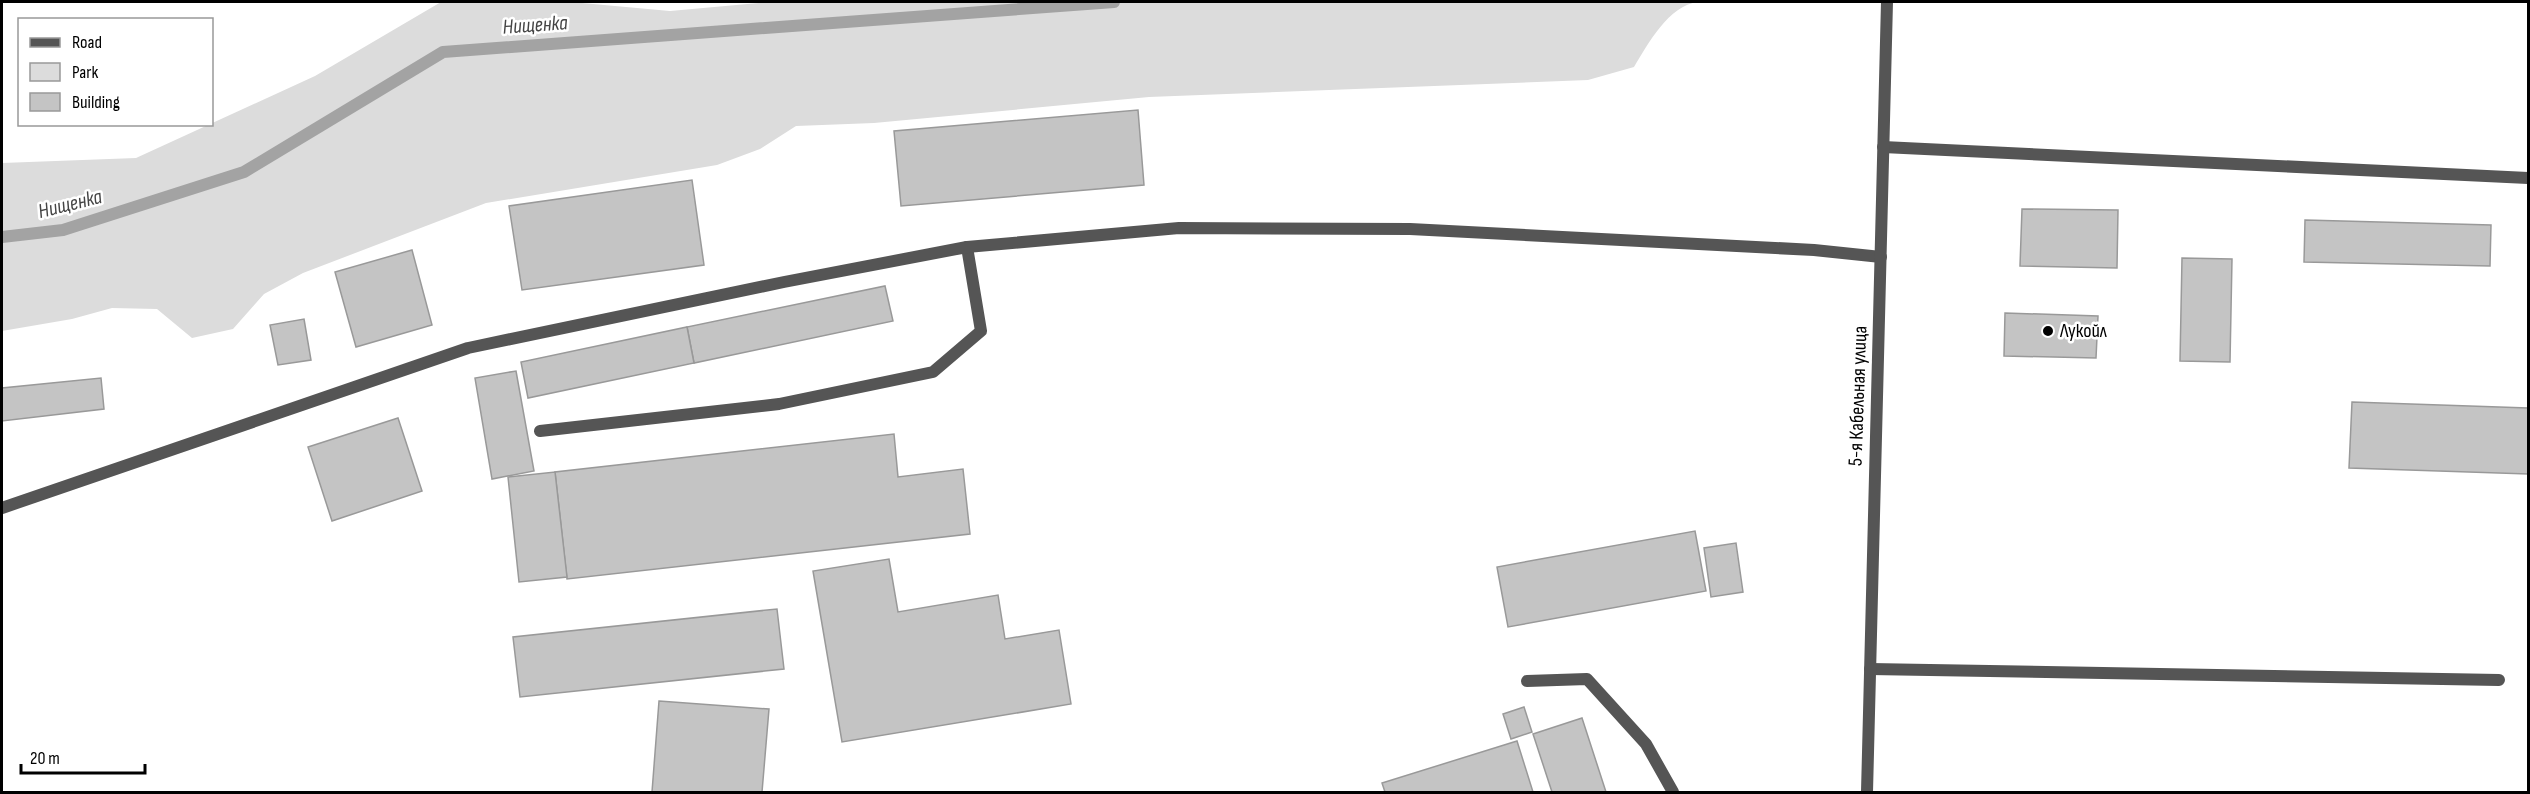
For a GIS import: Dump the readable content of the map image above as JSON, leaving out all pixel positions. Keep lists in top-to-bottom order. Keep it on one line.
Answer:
{"streets":{"street":["5-я Кабельная улица"]},"water":["Нищенка"],"places":["Лукойл"],"legend":["Road","Park","Building"],"scale_bar":"20 m"}
